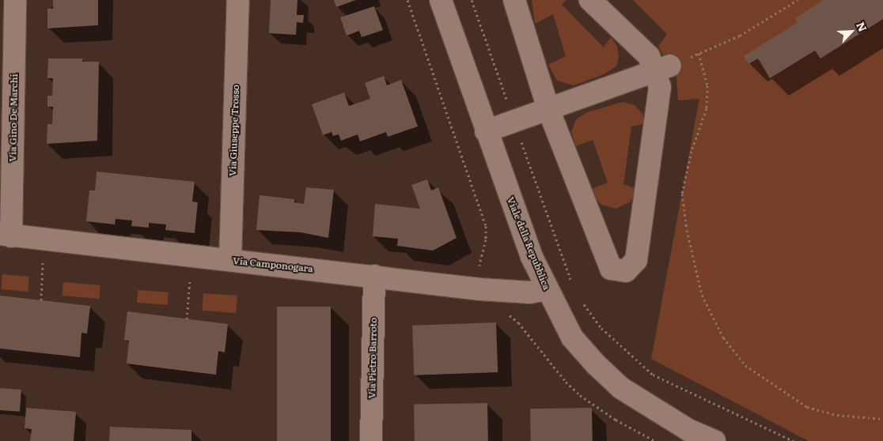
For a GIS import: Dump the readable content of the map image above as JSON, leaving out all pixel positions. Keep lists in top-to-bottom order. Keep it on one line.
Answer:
{"streets":{"street":["Via Gino De Marchi","Via Giuseppe Trosso","Viale della Repubblica","Via Camponogara","Via Pietro Barroto"]},"crossings":[["Via Gino De Marchi","Via Camponogara"],["Via Giuseppe Trosso","Via Camponogara"],["Viale della Repubblica","Via Camponogara"],["Via Camponogara","Via Pietro Barroto"]],"north":"top right"}
